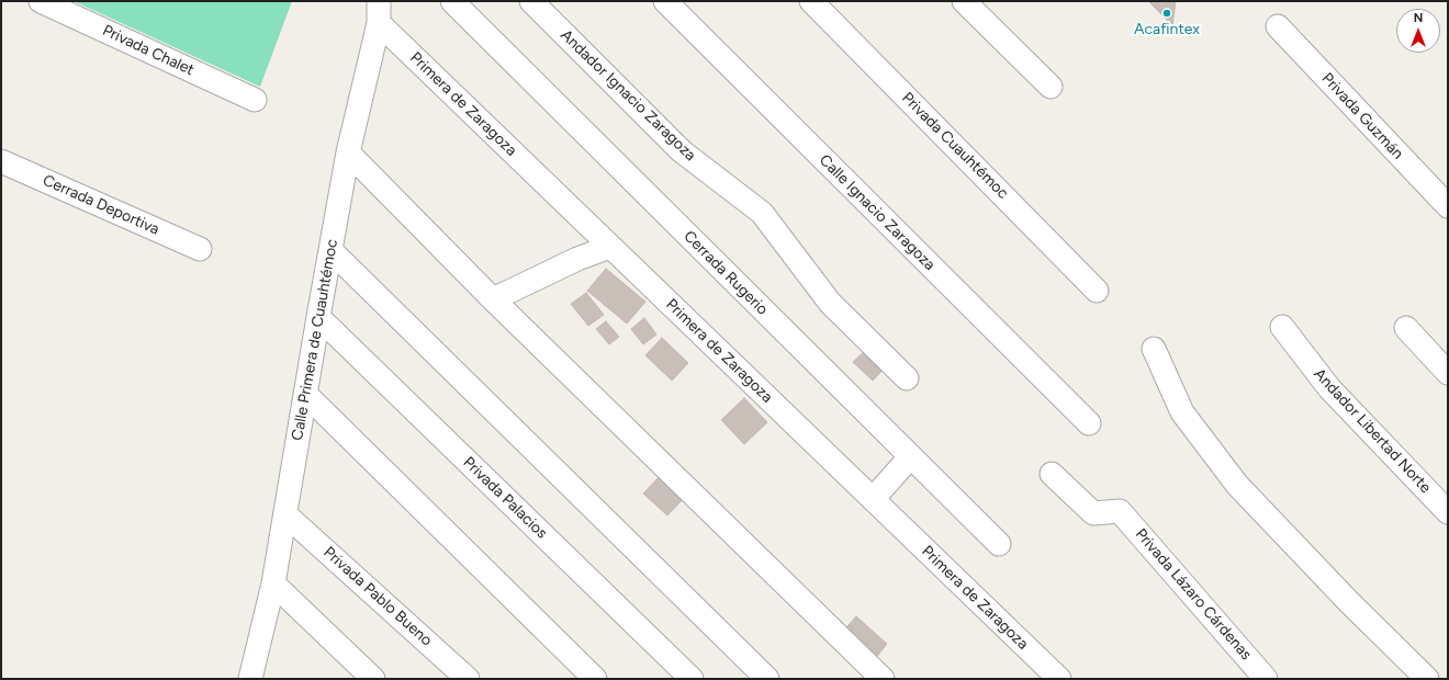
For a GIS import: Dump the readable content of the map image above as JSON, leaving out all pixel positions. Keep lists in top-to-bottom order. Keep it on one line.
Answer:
{"streets":{"street":["Privada Chalet","Andador Ignacio Zaragoza","Primera de Zaragoza","Privada Guzmán","Privada Cuauhtémoc","Cerrada Deportiva","Calle Ignacio Zaragoza","Cerrada Rugerio","Calle Primera de Cuauhtémoc","Andador Libertad Norte","Privada Palacios","Privada Lázaro Cárdenas","Privada Pablo Bueno"]},"crossings":[["Primera de Zaragoza","Calle Primera de Cuauhtémoc"],["Calle Primera de Cuauhtémoc","Privada Palacios"],["Calle Primera de Cuauhtémoc","Privada Pablo Bueno"]],"places":["Acafintex"],"north":"top"}
